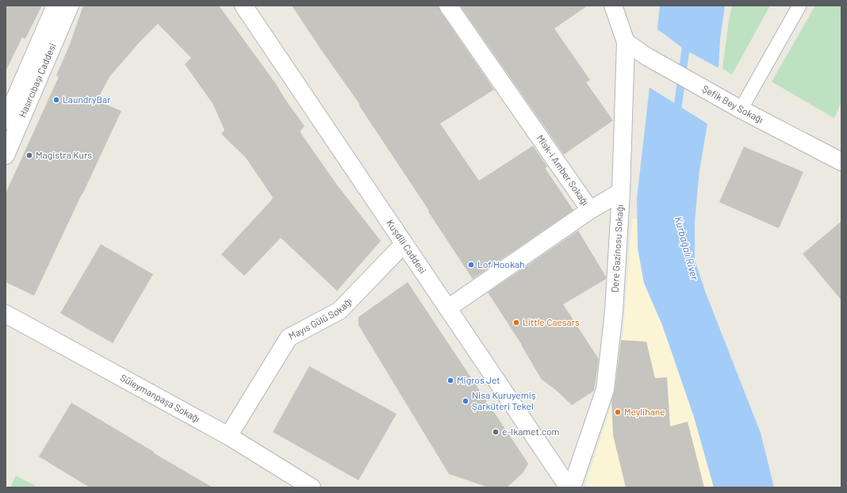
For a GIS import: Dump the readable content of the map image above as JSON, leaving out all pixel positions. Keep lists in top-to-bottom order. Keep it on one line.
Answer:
{"streets":{"street":["Hasırcıbaşı Caddesi","Şefik Bey Sokağı","Misk-i Amber Sokağı","Kuşdili Caddesi","Dere Gazinosu Sokağı","Mayıs Gülü Sokağı","Süleymanpaşa Sokağı"]},"crossings":[["Şefik Bey Sokağı","Dere Gazinosu Sokağı"],["Misk-i Amber Sokağı","Kuşdili Caddesi"],["Kuşdili Caddesi","Mayıs Gülü Sokağı"],["Mayıs Gülü Sokağı","Süleymanpaşa Sokağı"]],"water":["Kurbağalı River"],"places":["LaundryBar","Magistra Kurs","Lof Hookah","Little Caesars","Migros Jet","Nisa Kuruyemiş Şarküteri Tekel","Meylihane","e-Ikamet.com"]}
